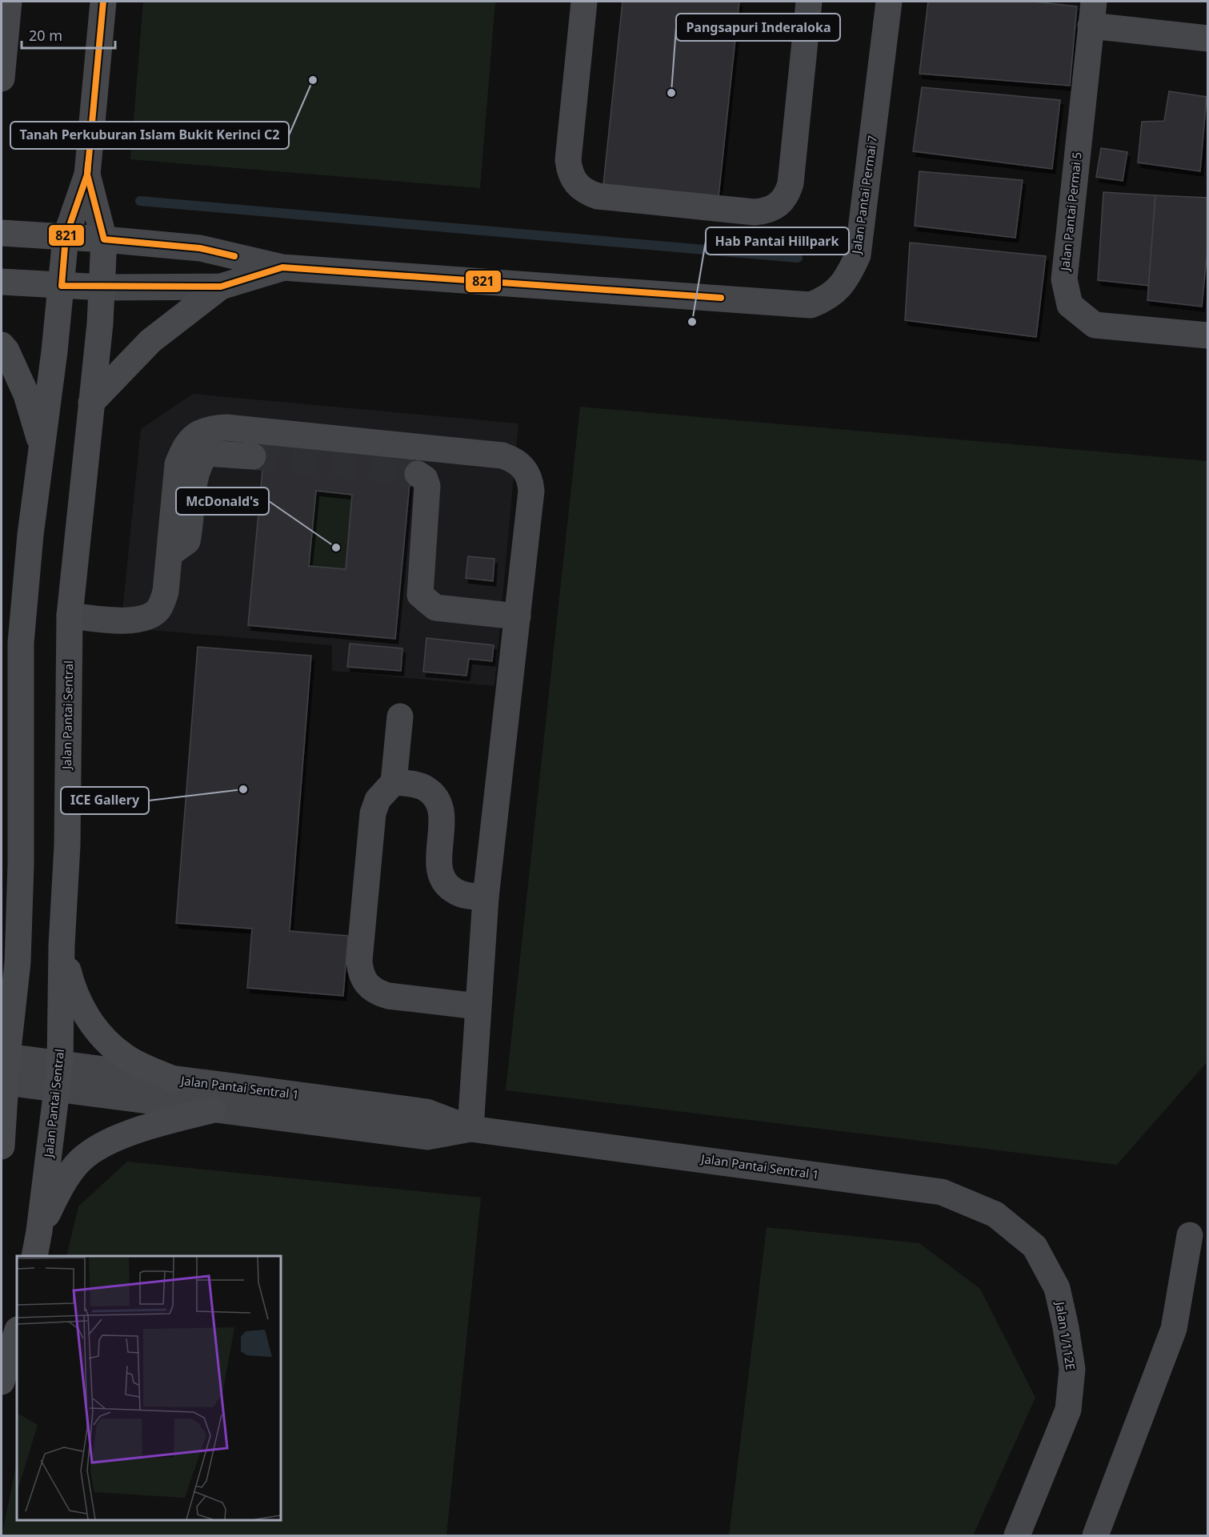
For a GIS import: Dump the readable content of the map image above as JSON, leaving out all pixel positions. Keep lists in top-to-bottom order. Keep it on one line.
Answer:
{"streets":{"main road":["Jalan Pantai Sentral"],"street":["Jalan Pantai Permai 7","Jalan Pantai Permai 5","Jalan Pantai Sentral 1","Jalan 1/112E"]},"crossings":[["Jalan Pantai Sentral","Jalan Pantai Sentral 1"],["Jalan Pantai Sentral 1","Jalan 1/112E"]],"places":["Tanah Perkuburan Islam Bukit Kerinci C2","Pangsapuri Inderaloka","Hab Pantai Hillpark","McDonald's","ICE Gallery"],"lines":["transit line 821"],"scale_bar":"20 m"}
